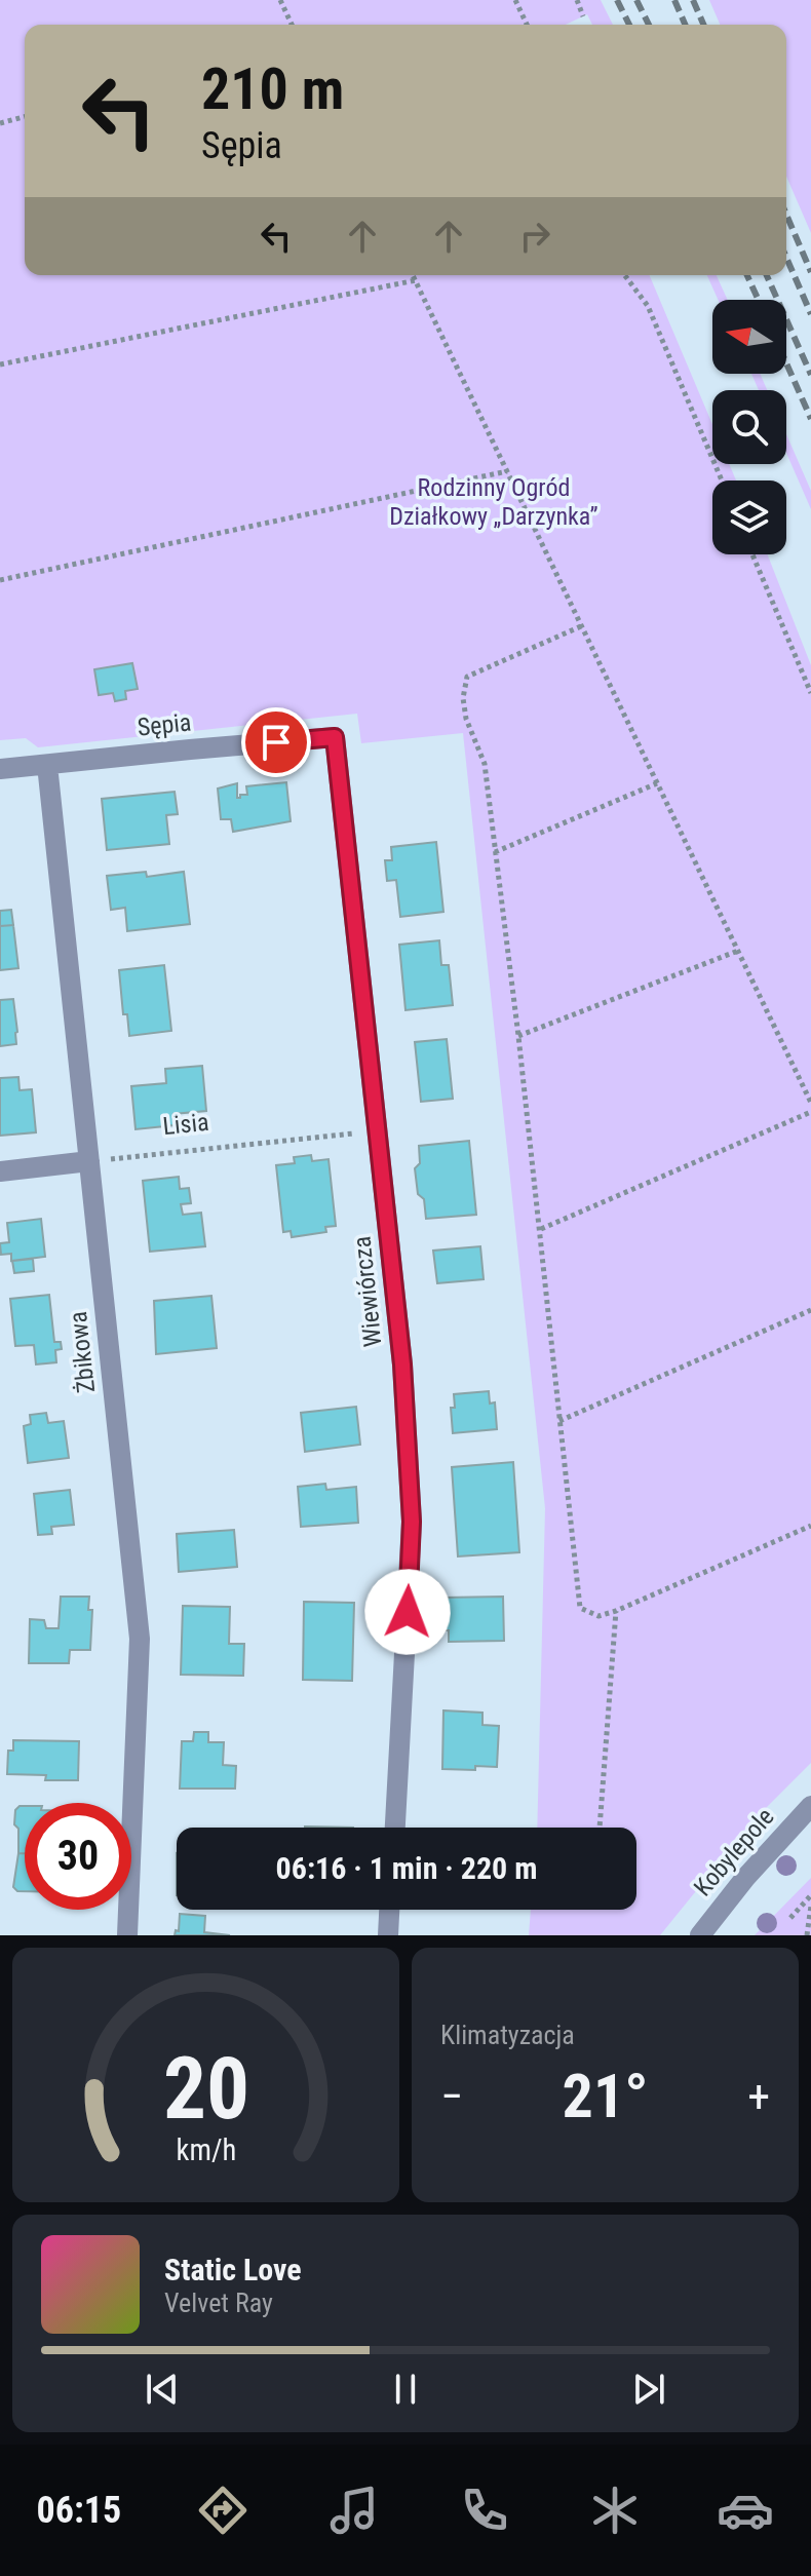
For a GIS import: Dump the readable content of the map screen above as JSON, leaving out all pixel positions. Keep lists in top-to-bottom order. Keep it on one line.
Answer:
{"streets":{"street":["Sępia","Wiewiórcza","Żbikowa","Kobylepole"],"path":["Lisia"]},"crossings":[["Sępia","Wiewiórcza"],["Sępia","Żbikowa"],["Lisia","Wiewiórcza"],["Lisia","Żbikowa"]],"parks":["Rodzinny Ogród Działkowy „Darzynka”"],"north":"left","page":{"turn":["210 m","Sępia"],"limit":"30","trip":"06:16 · 1 min · 220 m","tile":"Klimatyzacja","heat":["−","21°","+"],"song":["Static Love","Velvet Ray"],"tabs":"06:15","gauge":["20","km/h"]}}
